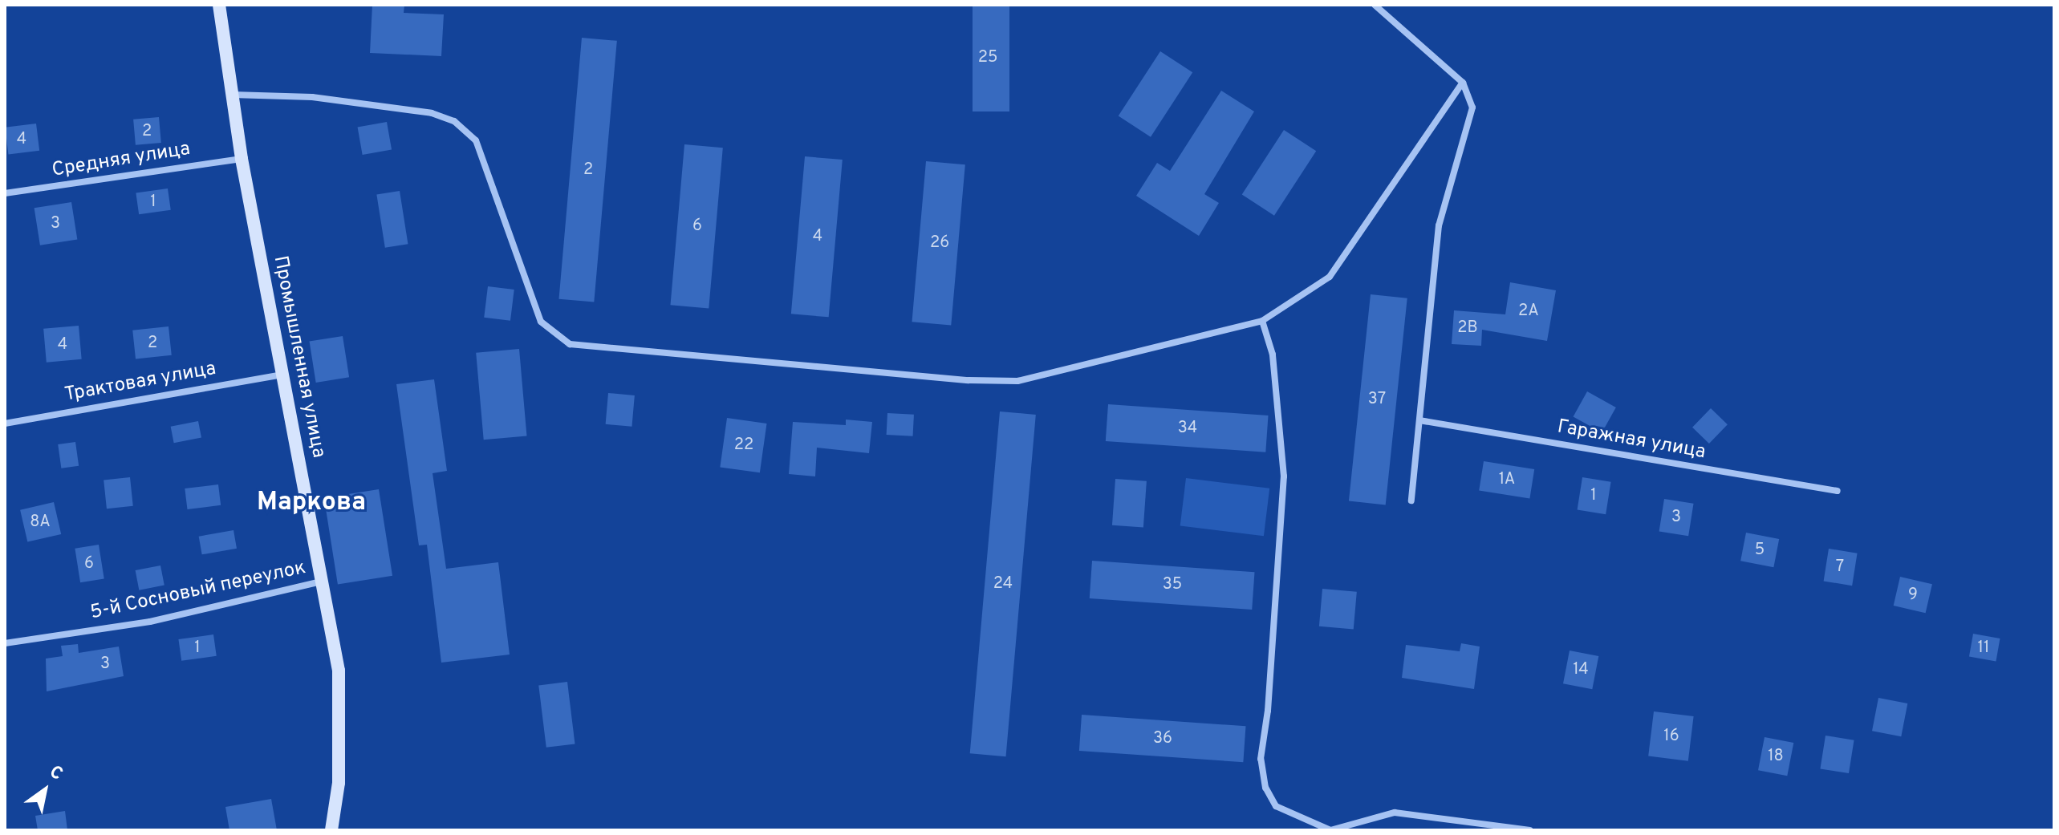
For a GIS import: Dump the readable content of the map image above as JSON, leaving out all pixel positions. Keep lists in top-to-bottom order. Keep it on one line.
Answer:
{"streets":{"street":["Средняя улица","Промышленная улица","Трактовая улица","Гаражная улица","5-й Сосновый переулок"]},"crossings":[["Средняя улица","Промышленная улица"],["Промышленная улица","Трактовая улица"],["Промышленная улица","5-й Сосновый переулок"]],"districts":["Маркова"],"house_numbers":["25","2","4","2","1","3","6","4","26","2А","2В","2","4","37","34","22","1А","1","3","8А","5","6","7","24","35","9","1","11","3","14","16","36","18"],"north":"top right"}
